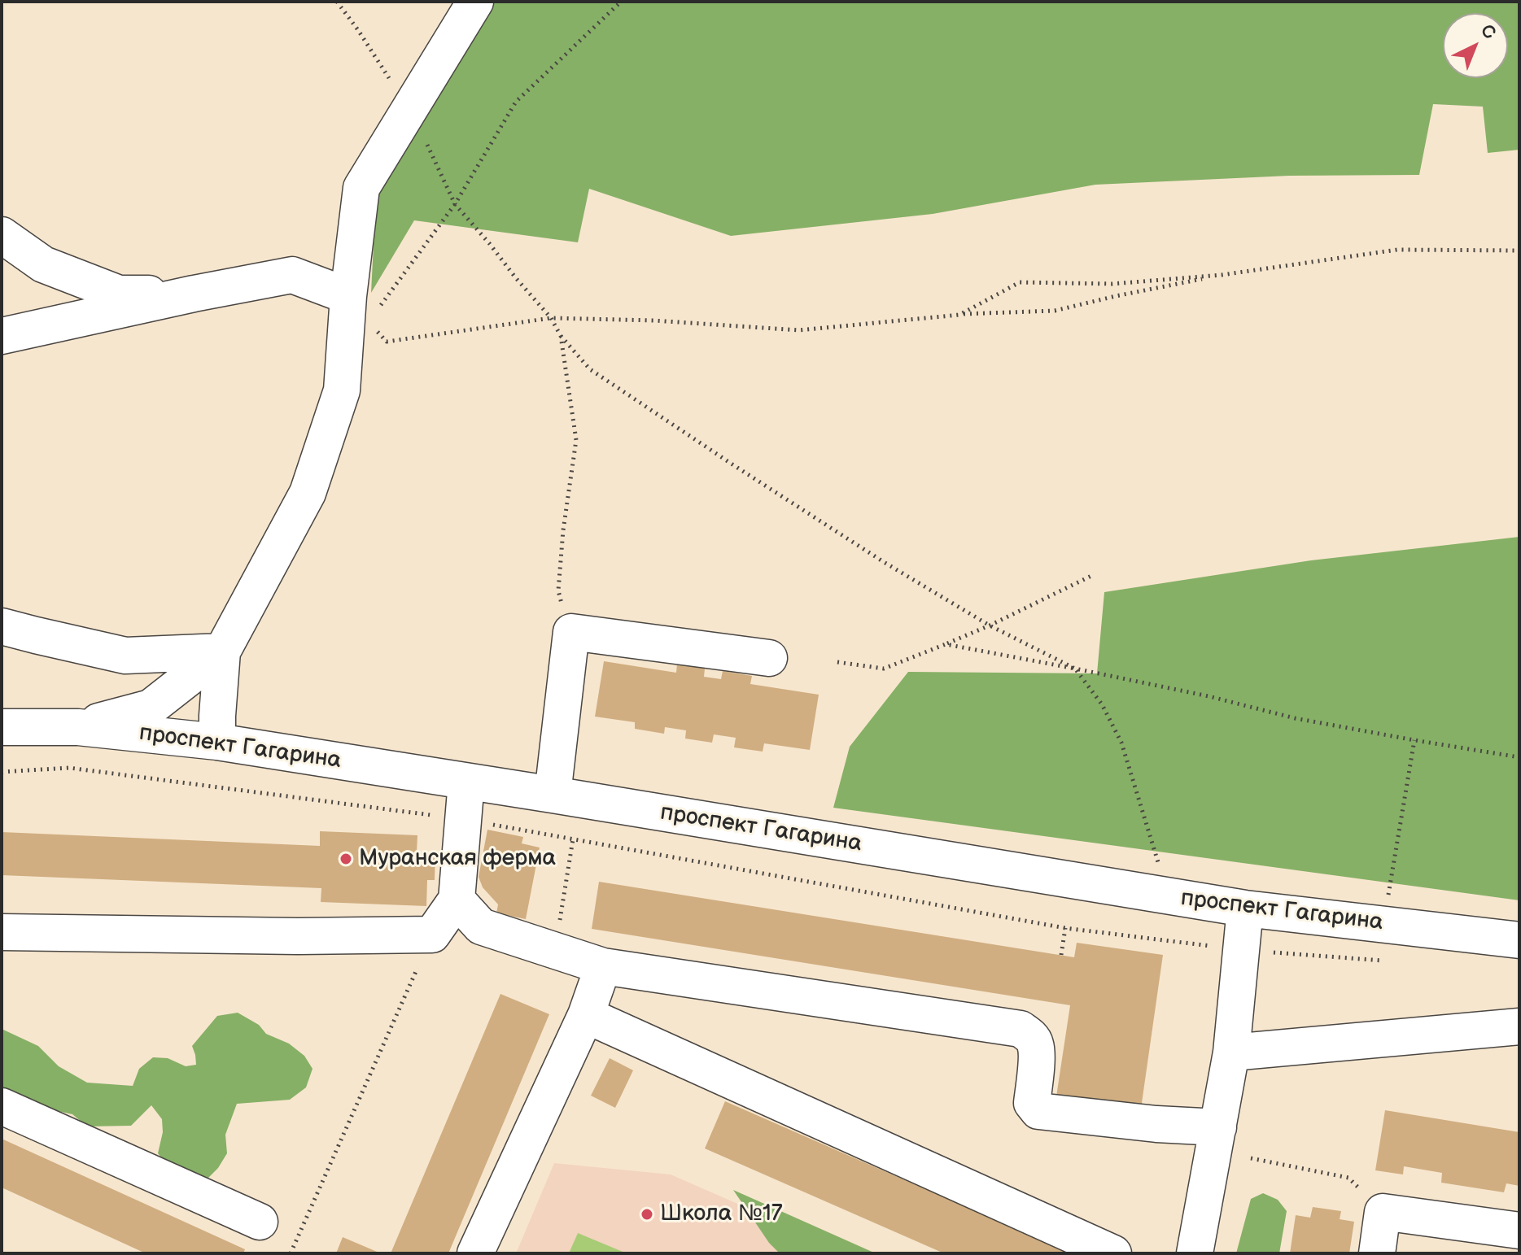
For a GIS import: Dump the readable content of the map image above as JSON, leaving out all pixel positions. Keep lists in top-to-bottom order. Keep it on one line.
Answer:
{"streets":{"street":["проспект Гагарина"]},"places":["Муранская ферма","Школа №17"],"north":"top right"}
